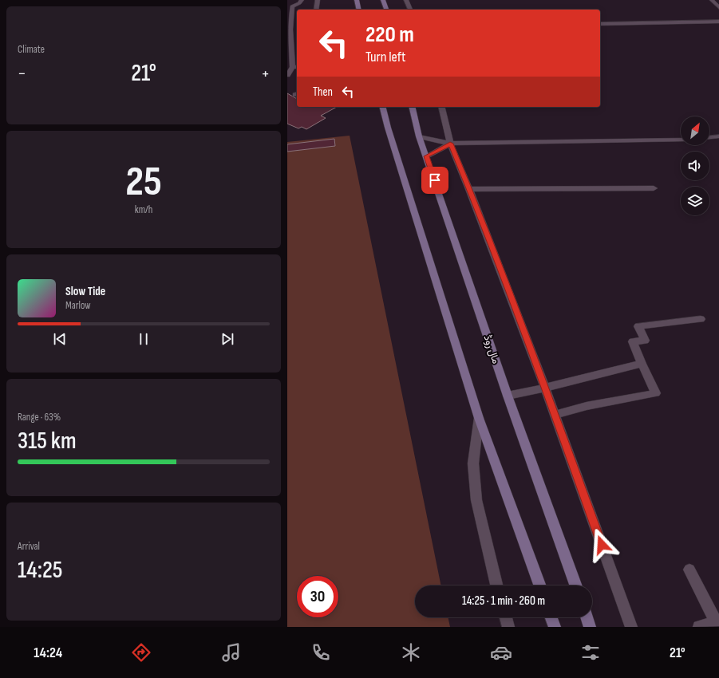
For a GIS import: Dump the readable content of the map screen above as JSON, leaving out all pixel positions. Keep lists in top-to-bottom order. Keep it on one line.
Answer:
{"streets":{"main road":["مال روڈ"]},"north":"top right","page":{"tile":["Climate",["25","km/h"],["Range · 63%","315 km"],["Arrival","14:25"]],"turn":["220 m","Turn left"],"heat":["−","21°","+"],"then":"Then","song":["Slow Tide","Marlow"],"limit":"30","trip":"14:25 · 1 min · 260 m","tabs":["14:24","21°"]}}
